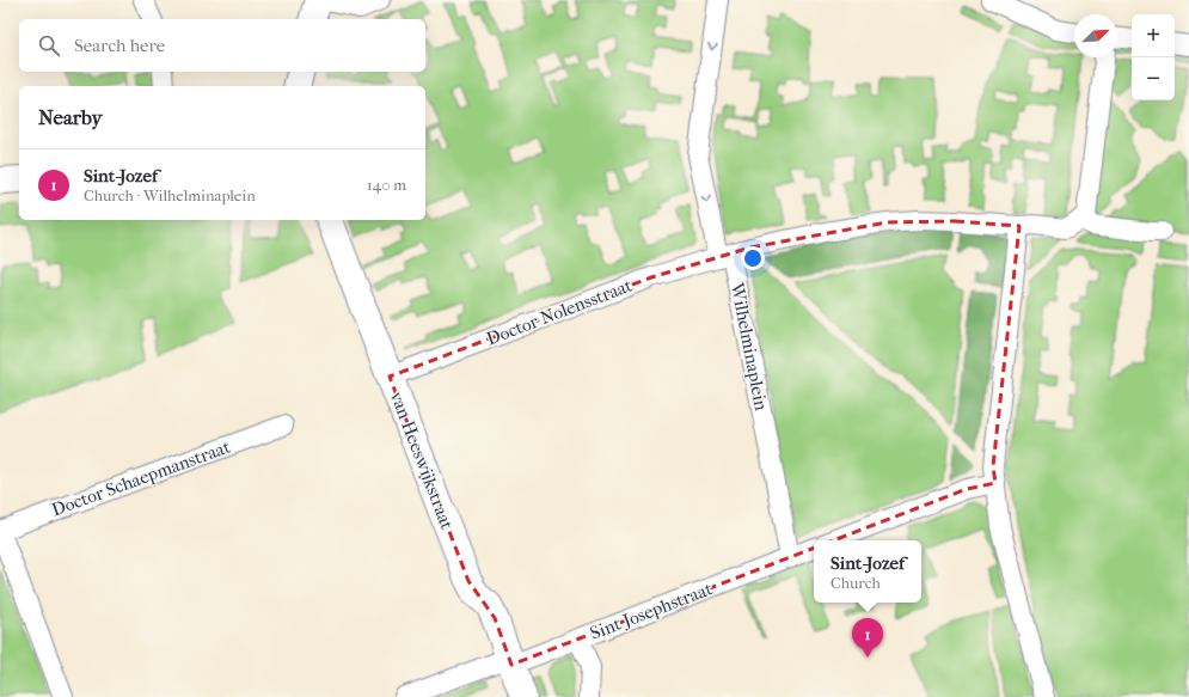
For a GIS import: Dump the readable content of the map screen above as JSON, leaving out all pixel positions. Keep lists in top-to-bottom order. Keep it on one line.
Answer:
{"streets":{"street":["Doctor Nolensstraat","Wilhelminaplein","van Heeswijkstraat","Doctor Schaepmanstraat","Sint Josephstraat"]},"crossings":[["Doctor Nolensstraat","Wilhelminaplein"],["Doctor Nolensstraat","van Heeswijkstraat"],["Wilhelminaplein","Sint Josephstraat"],["van Heeswijkstraat","Sint Josephstraat"]],"one_way":["Wilhelminaplein"],"north":"top right","page":{"map_buttons":["+","−"],"search":"Search here","heading":"Nearby","list":[{"mark":"1","name":"Sint-Jozef","note":"Church · Wilhelminaplein","value":"140 m"}],"popup":["Sint-Jozef","Church"],"pins":"1"}}
